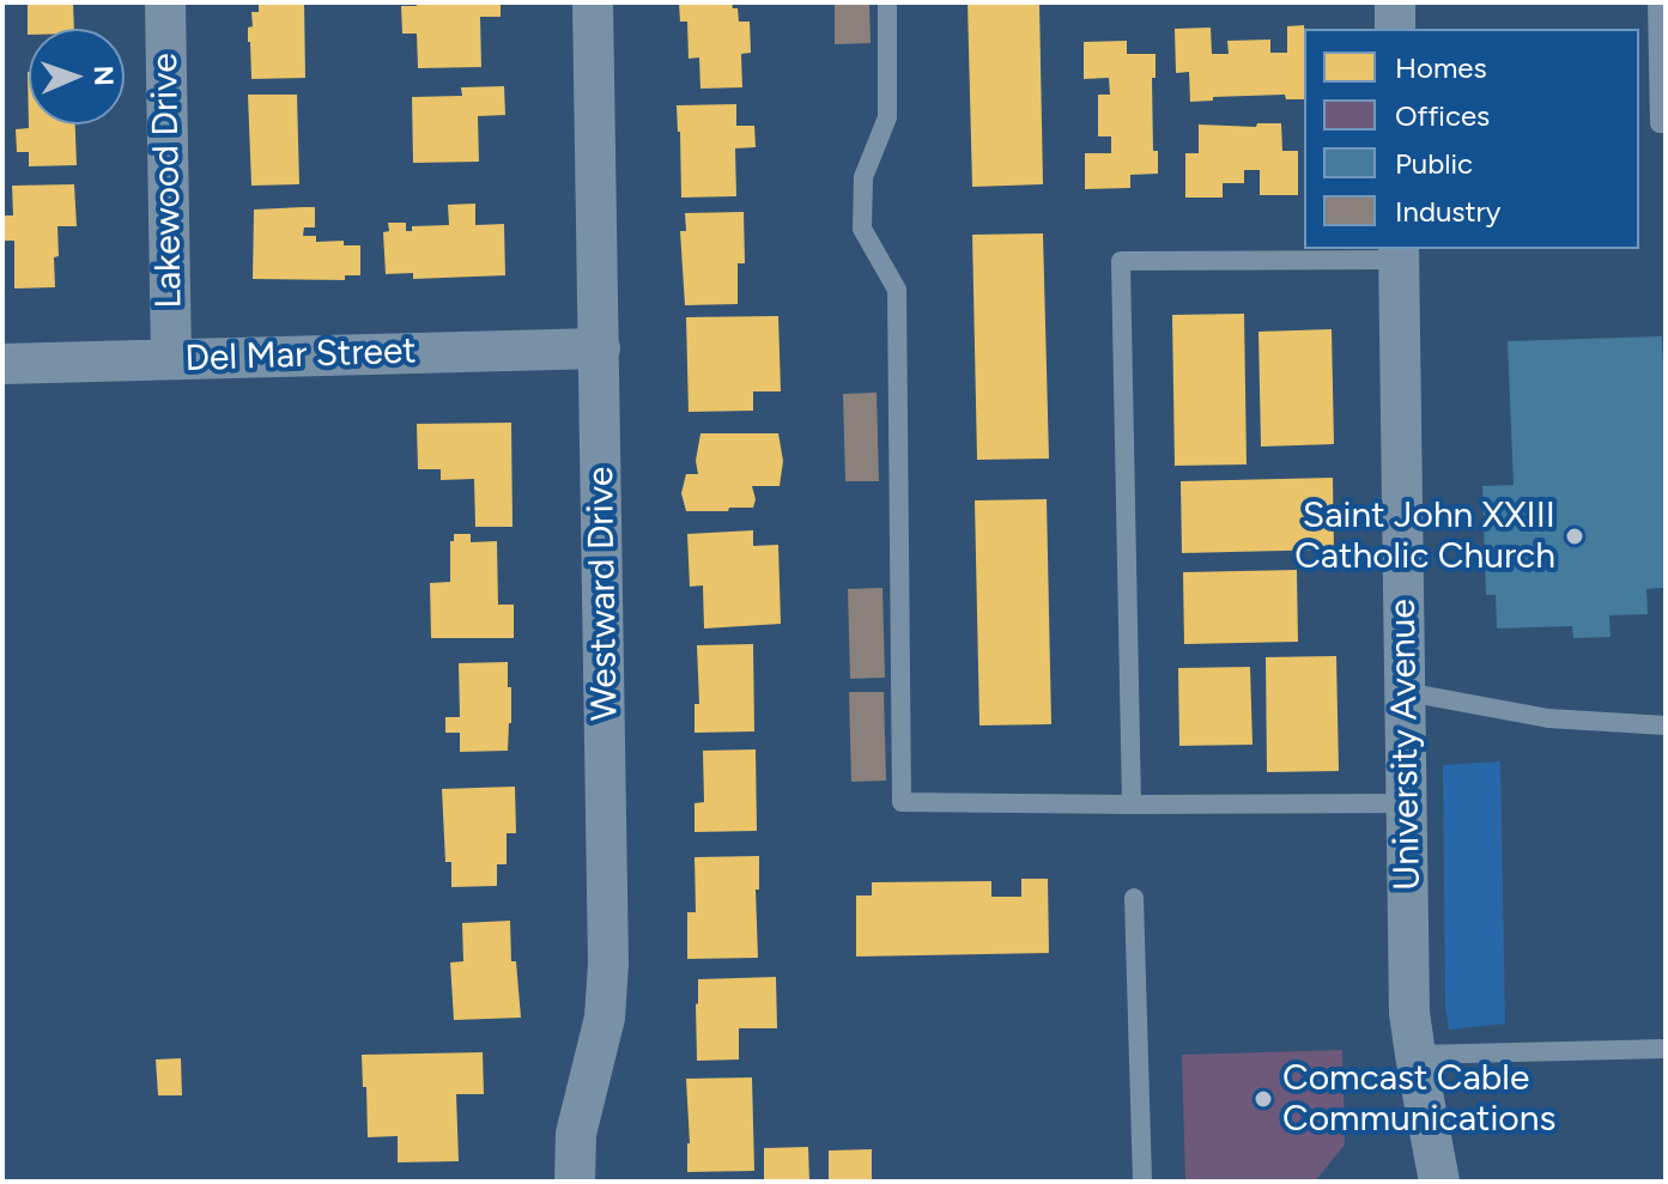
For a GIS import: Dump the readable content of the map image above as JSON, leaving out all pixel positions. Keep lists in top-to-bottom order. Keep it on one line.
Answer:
{"streets":{"street":["Lakewood Drive","Del Mar Street","Westward Drive","University Avenue"]},"crossings":[["Lakewood Drive","Del Mar Street"],["Del Mar Street","Westward Drive"]],"places":["Saint John XXIII Catholic Church","Comcast Cable Communications"],"legend":["Homes","Offices","Public","Industry"],"north":"right"}
